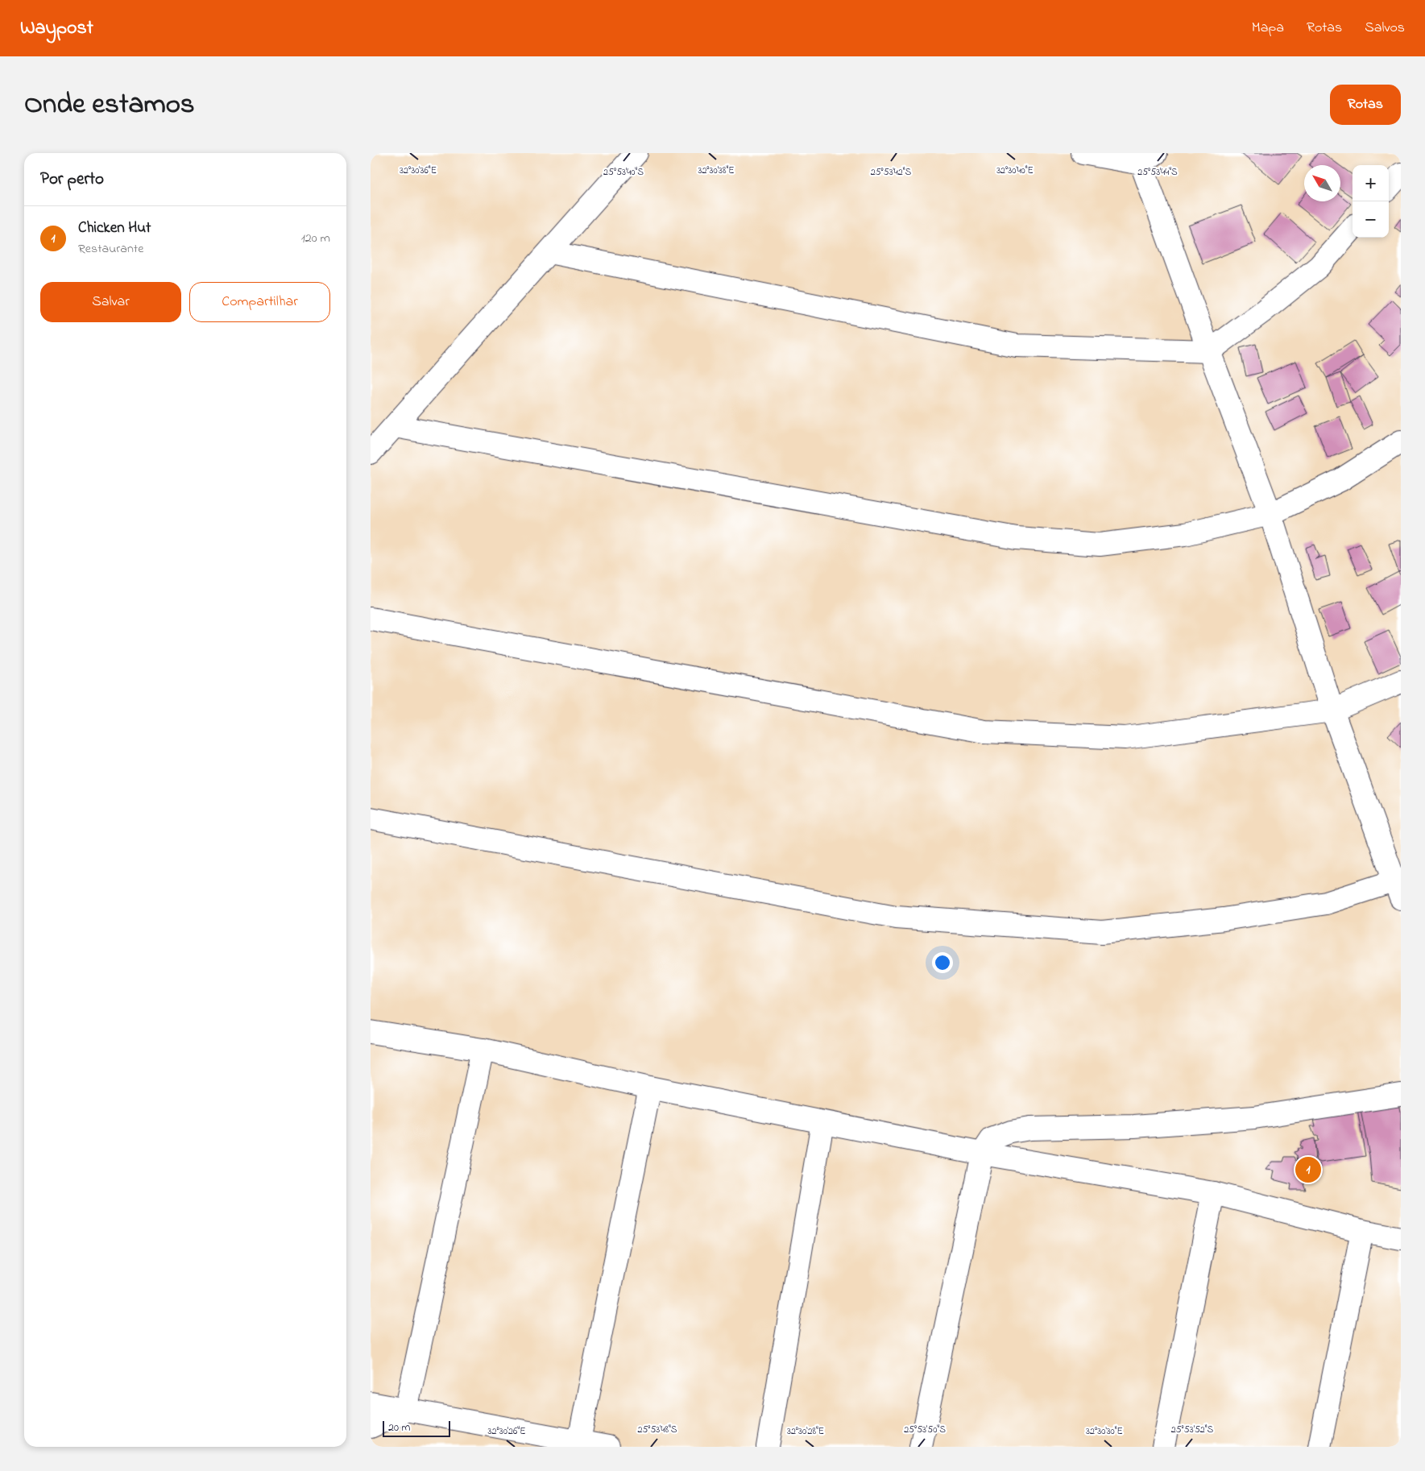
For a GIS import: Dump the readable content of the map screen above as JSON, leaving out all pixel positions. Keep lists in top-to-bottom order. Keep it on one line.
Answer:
{"scale_bar":"20 m","north":"top left","page":{"header":"Waypost","nav":["Mapa","Rotas","Salvos"],"title":"Onde estamos","buttons":["Rotas",["Salvar","Compartilhar"]],"heading":"Por perto","map_buttons":["+","−"],"list":[{"mark":"1","name":"Chicken Hut","note":"Restaurante","value":"120 m"}],"pins":"1","scale":"20 m"},"coordinates":["32°30'36\"E","32°30'38\"E","32°30'40\"E","25°53'40\"S","25°53'42\"S","25°53'44\"S","25°53'48\"S","25°53'50\"S","25°53'52\"S","32°30'26\"E","32°30'28\"E","32°30'30\"E"]}
